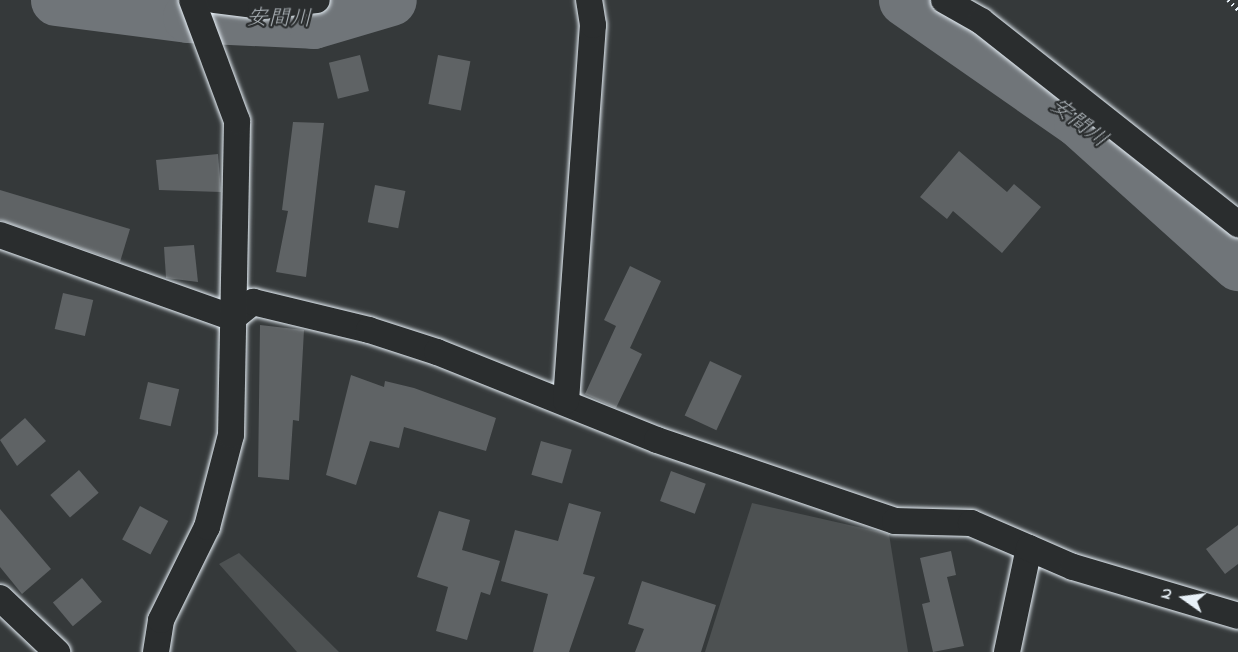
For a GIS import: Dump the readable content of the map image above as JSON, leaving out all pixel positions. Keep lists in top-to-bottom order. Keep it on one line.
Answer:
{"water":["安間川"],"north":"left"}
